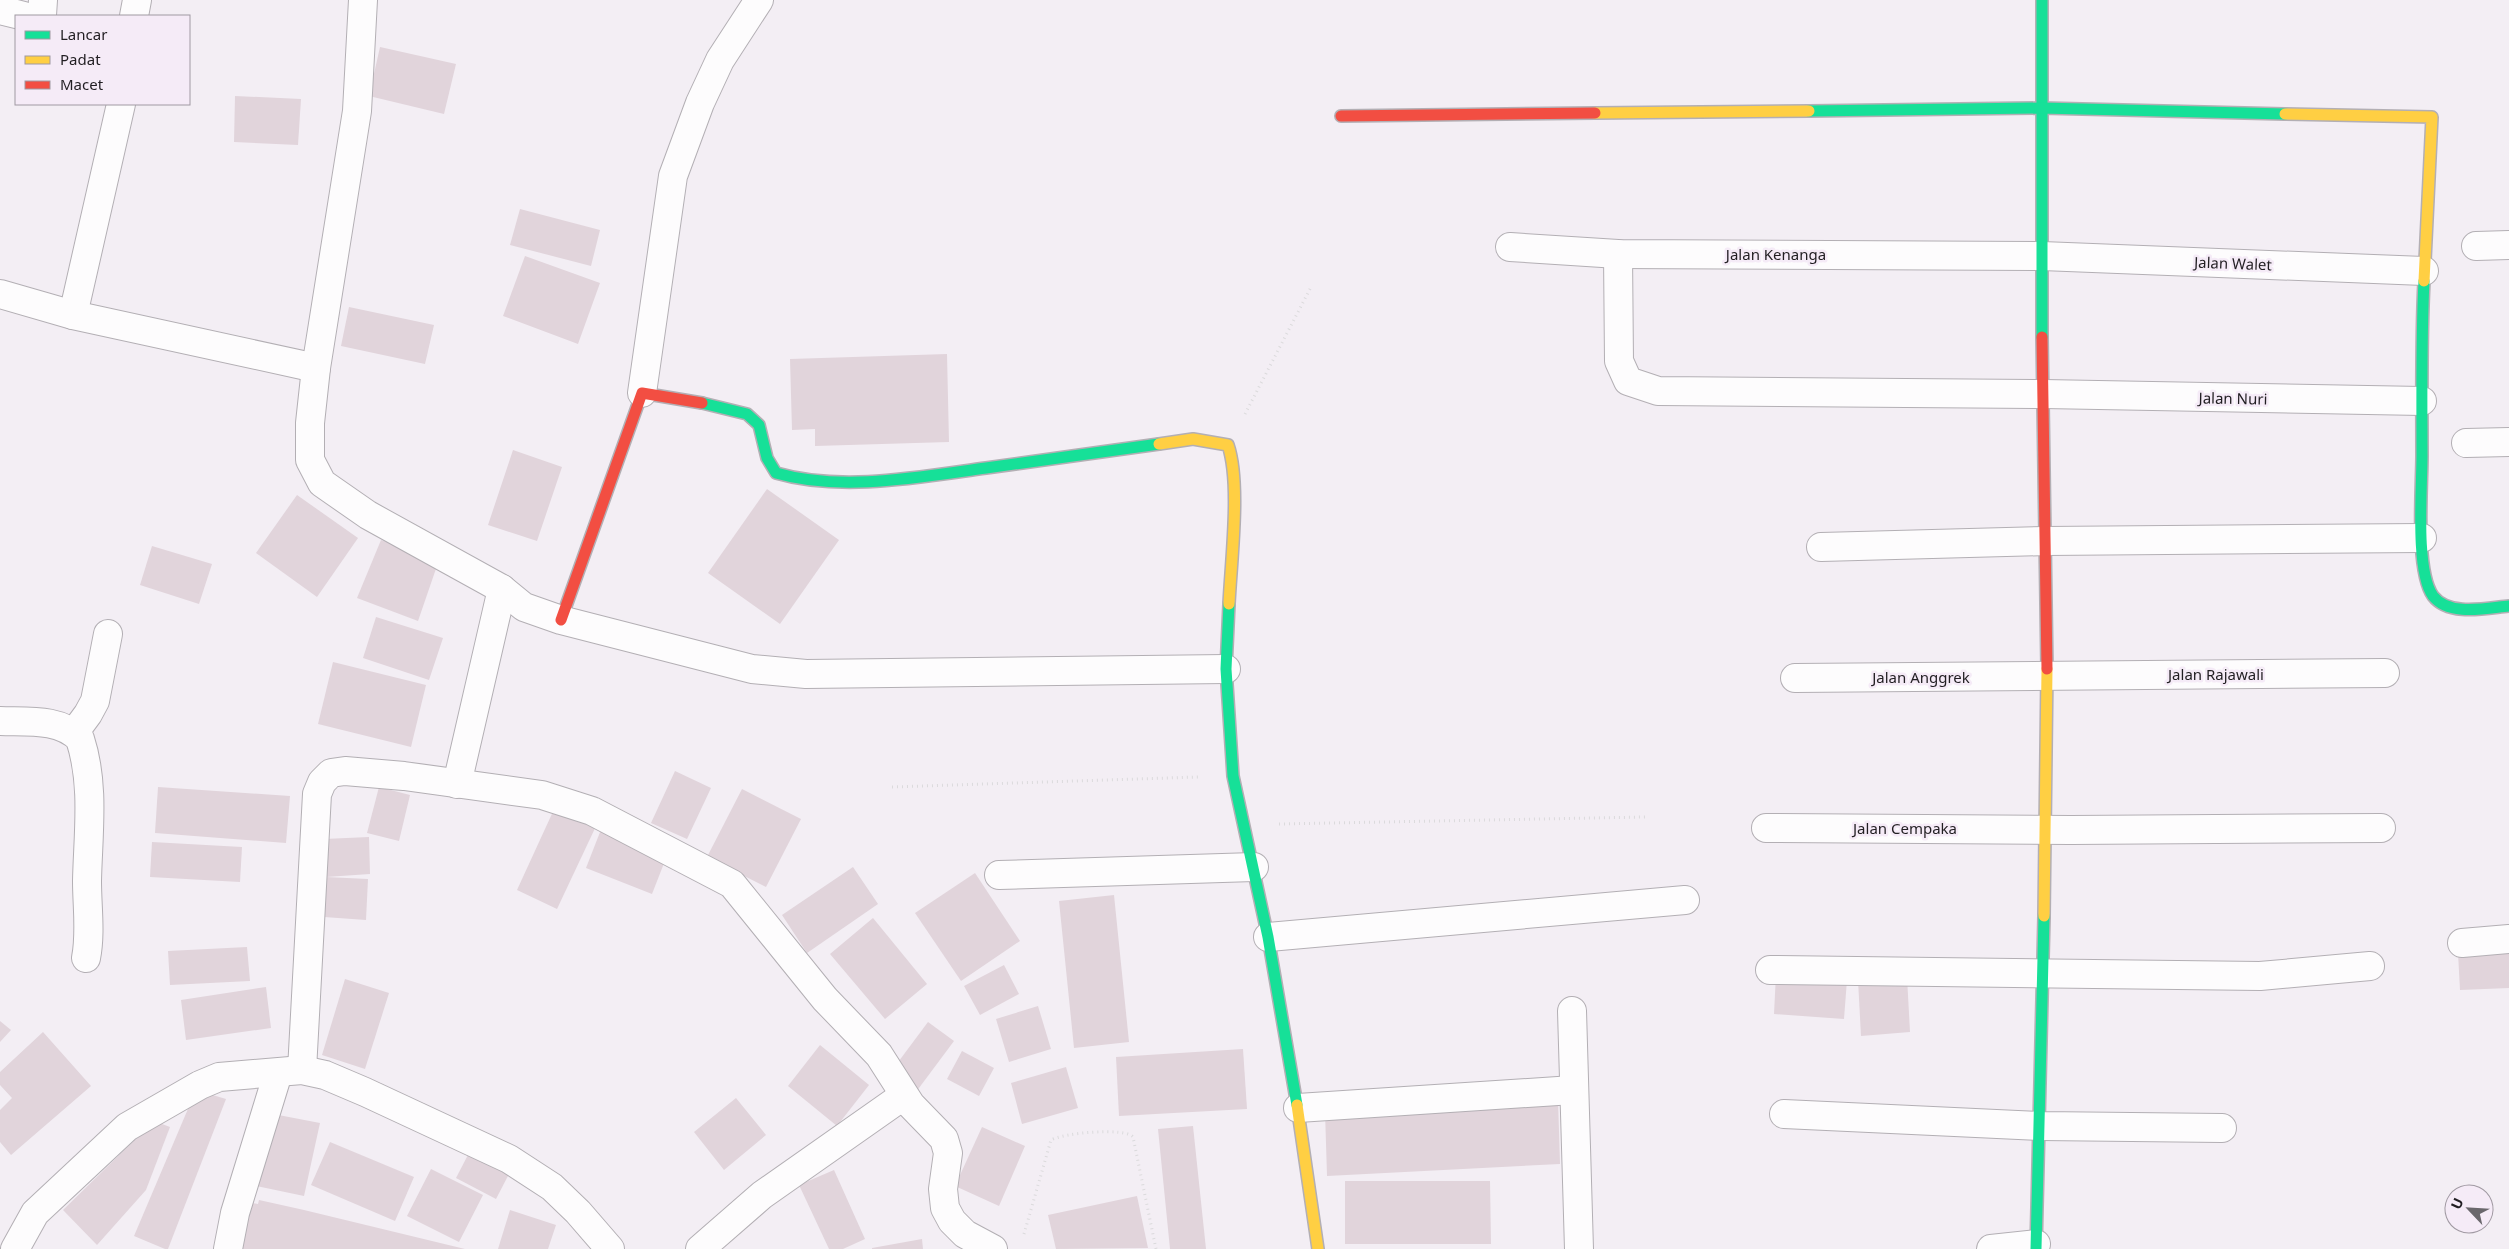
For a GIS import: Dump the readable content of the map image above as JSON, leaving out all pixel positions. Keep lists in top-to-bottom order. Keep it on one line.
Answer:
{"streets":{"street":["Jalan Kenanga","Jalan Walet","Jalan Nuri","Jalan Rajawali","Jalan Anggrek","Jalan Cempaka"]},"crossings":[["Jalan Kenanga","Jalan Walet"],["Jalan Kenanga","Jalan Nuri"],["Jalan Rajawali","Jalan Anggrek"]],"legend":["Lancar","Padat","Macet"],"north":"top left"}
